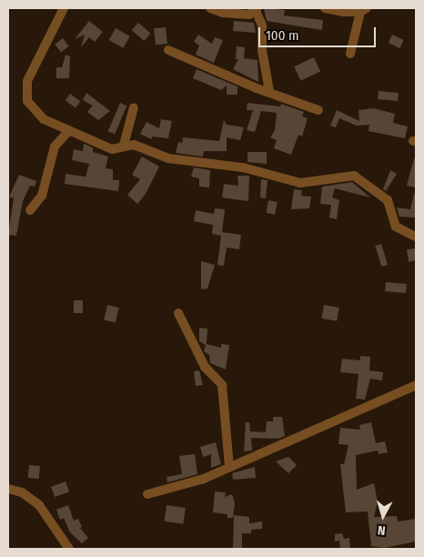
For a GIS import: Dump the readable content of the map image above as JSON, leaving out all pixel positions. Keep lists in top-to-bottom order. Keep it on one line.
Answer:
{"scale_bar":"100 m","north":"bottom"}
